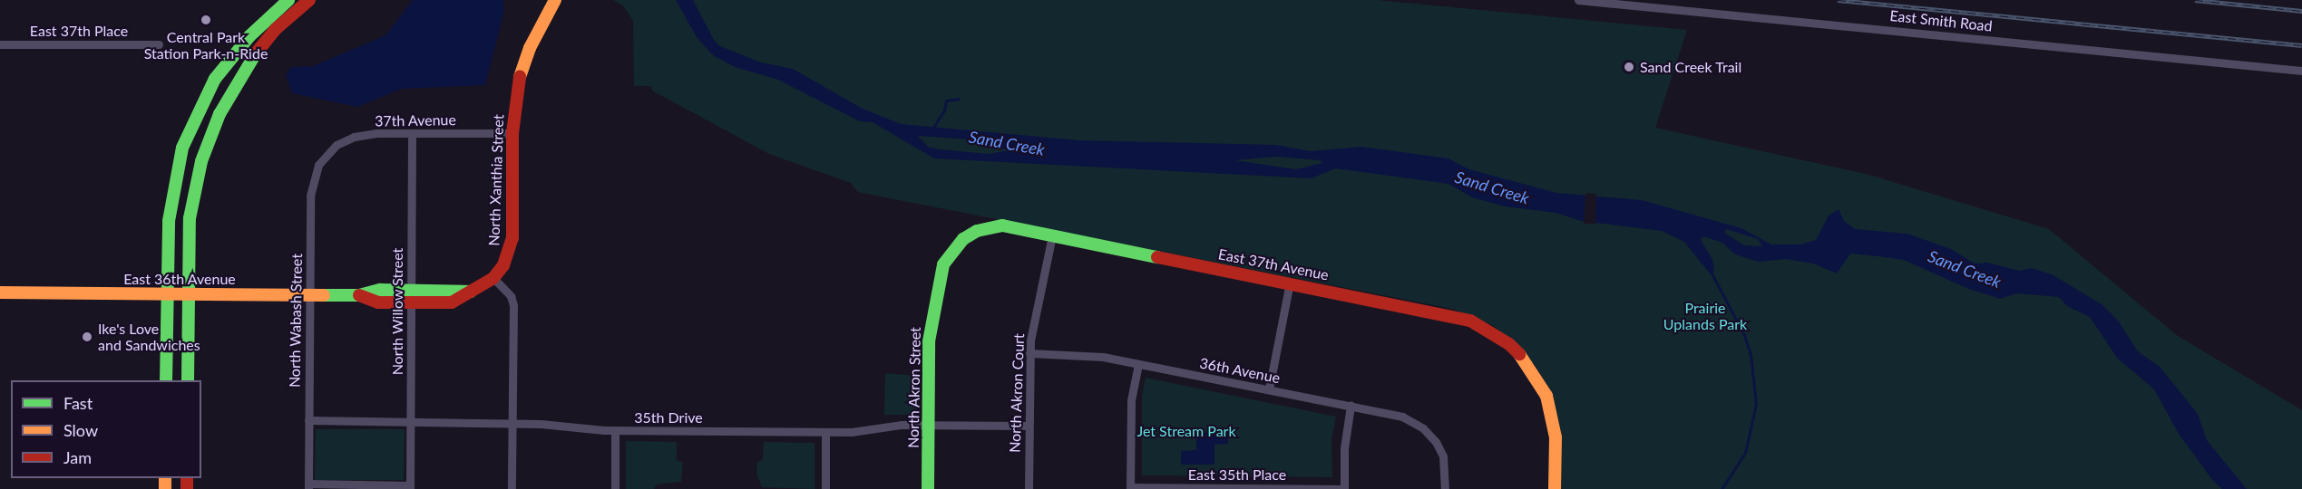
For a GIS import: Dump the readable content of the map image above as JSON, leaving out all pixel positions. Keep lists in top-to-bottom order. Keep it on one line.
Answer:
{"streets":{"street":["East Smith Road","East 37th Place","37th Avenue","North Xanthia Street","East 37th Avenue","East 36th Avenue","North Willow Street","North Wabash Street","36th Avenue","North Akron Street","North Akron Court","35th Drive","East 35th Place"]},"crossings":[["37th Avenue","North Xanthia Street"],["37th Avenue","North Willow Street"],["37th Avenue","North Wabash Street"],["North Xanthia Street","East 36th Avenue"],["East 37th Avenue","North Akron Street"],["East 37th Avenue","North Akron Court"],["East 36th Avenue","North Willow Street"],["East 36th Avenue","North Wabash Street"],["North Willow Street","35th Drive"],["North Wabash Street","35th Drive"],["36th Avenue","North Akron Court"],["North Akron Street","35th Drive"],["North Akron Court","35th Drive"]],"water":["Sand Creek"],"parks":["Prairie Uplands Park","Jet Stream Park"],"places":["Central Park Station Park-n-Ride","Sand Creek Trail","Ike's Love and Sandwiches"],"legend":["Fast","Slow","Jam"]}
